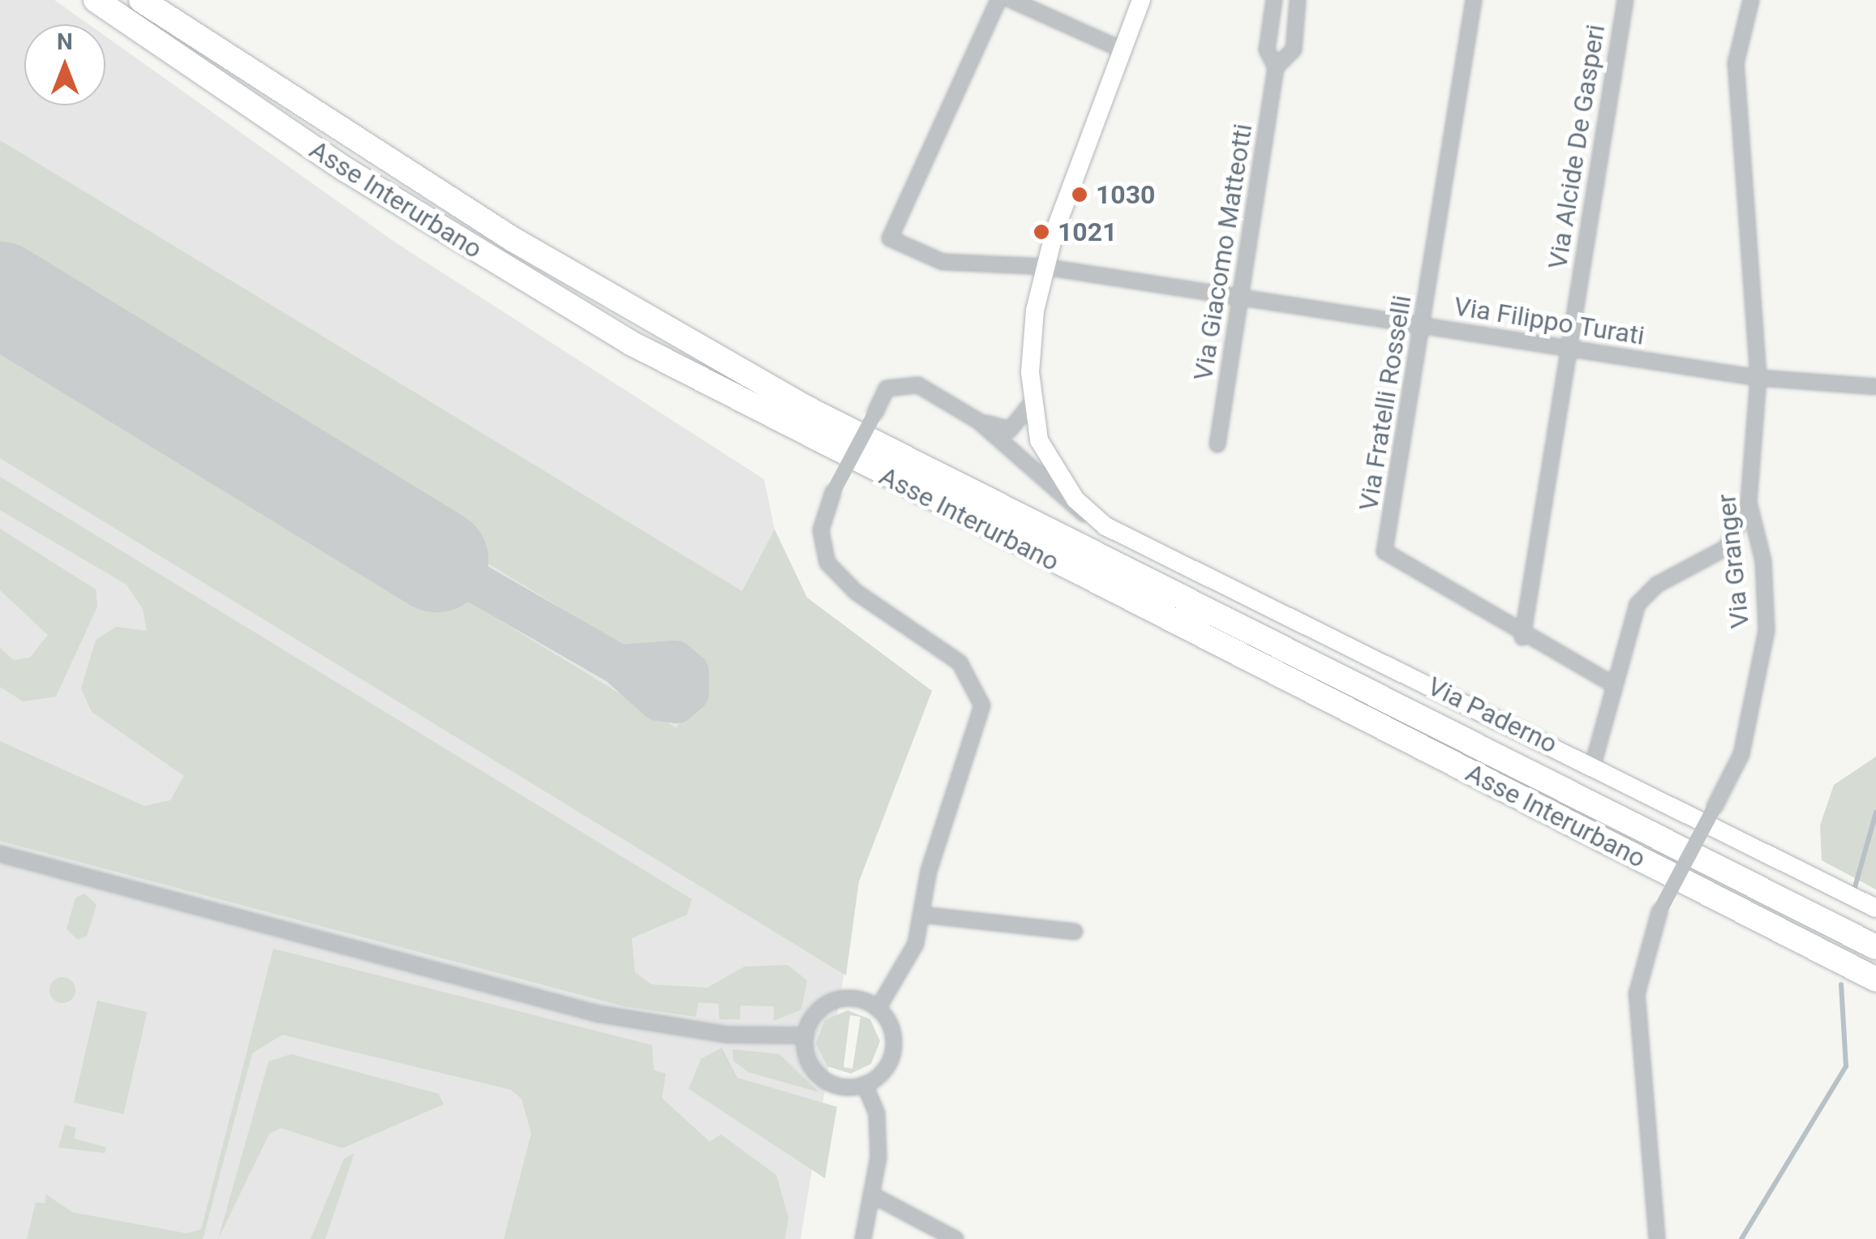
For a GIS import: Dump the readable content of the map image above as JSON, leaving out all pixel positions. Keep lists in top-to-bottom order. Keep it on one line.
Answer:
{"streets":{"highway":["Asse Interurbano"],"street":["Via Alcide De Gasperi","Via Giacomo Matteotti","Via Filippo Turati","Via Fratelli Rosselli","Via Granger","Via Paderno"]},"crossings":[["Via Alcide De Gasperi","Via Filippo Turati"],["Via Alcide De Gasperi","Via Fratelli Rosselli"],["Via Giacomo Matteotti","Via Filippo Turati"],["Via Filippo Turati","Via Fratelli Rosselli"],["Via Filippo Turati","Via Granger"],["Via Filippo Turati","Via Paderno"]],"places":["1030","1021"],"north":"top"}
